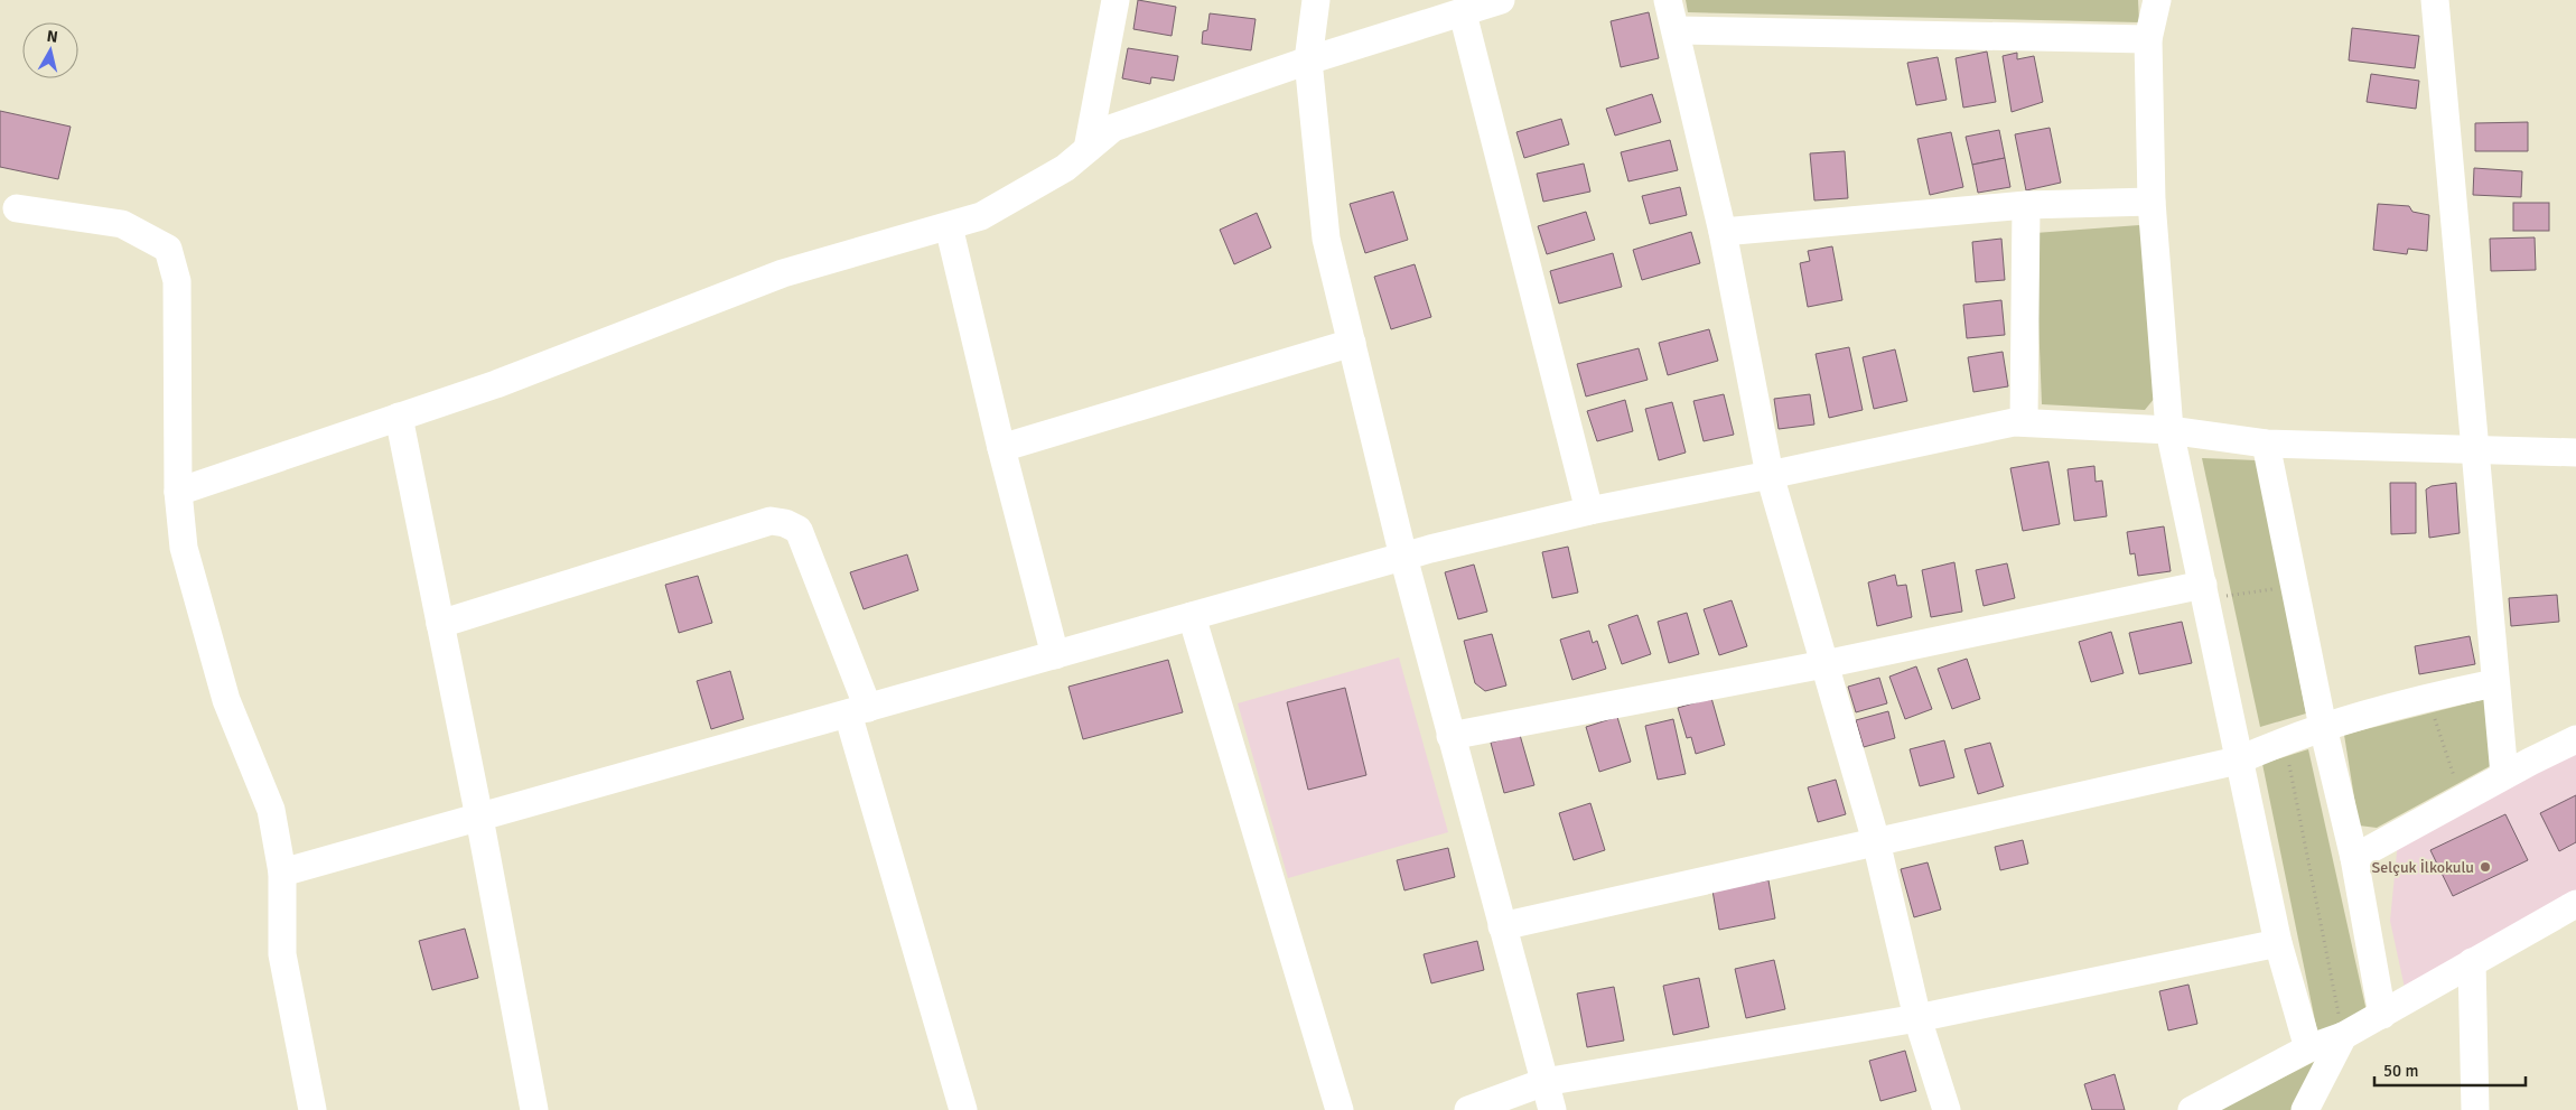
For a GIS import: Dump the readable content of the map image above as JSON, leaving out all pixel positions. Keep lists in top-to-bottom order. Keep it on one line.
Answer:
{"places":["Selçuk İlkokulu"],"scale_bar":"50 m","north":"top"}
